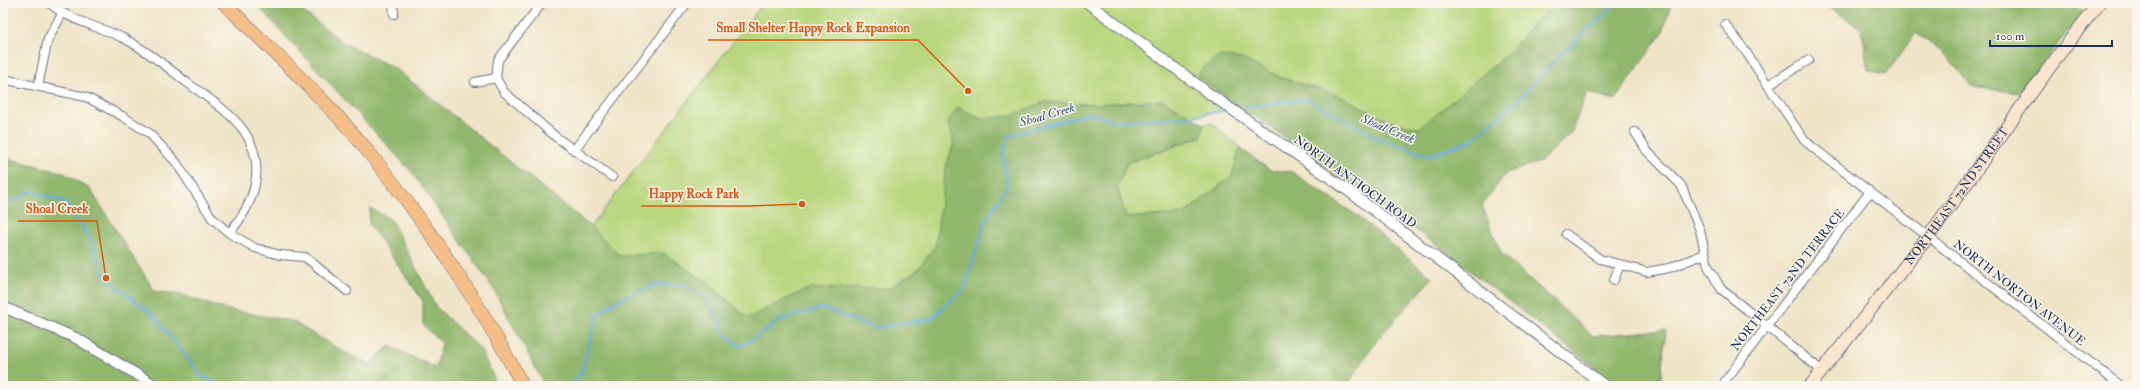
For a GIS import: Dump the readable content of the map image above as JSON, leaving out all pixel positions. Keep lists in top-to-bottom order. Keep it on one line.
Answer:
{"streets":{"main road":["NORTHEAST 72ND STREET"],"street":["NORTH ANTIOCH ROAD","NORTHEAST 72ND TERRACE","NORTH NORTON AVENUE"]},"crossings":[["NORTHEAST 72ND STREET","NORTH NORTON AVENUE"],["NORTHEAST 72ND TERRACE","NORTH NORTON AVENUE"]],"water":["Shoal Creek"],"places":["Small Shelter Happy Rock Expansion","Happy Rock Park","Shoal Creek"],"scale_bar":"100 m"}
